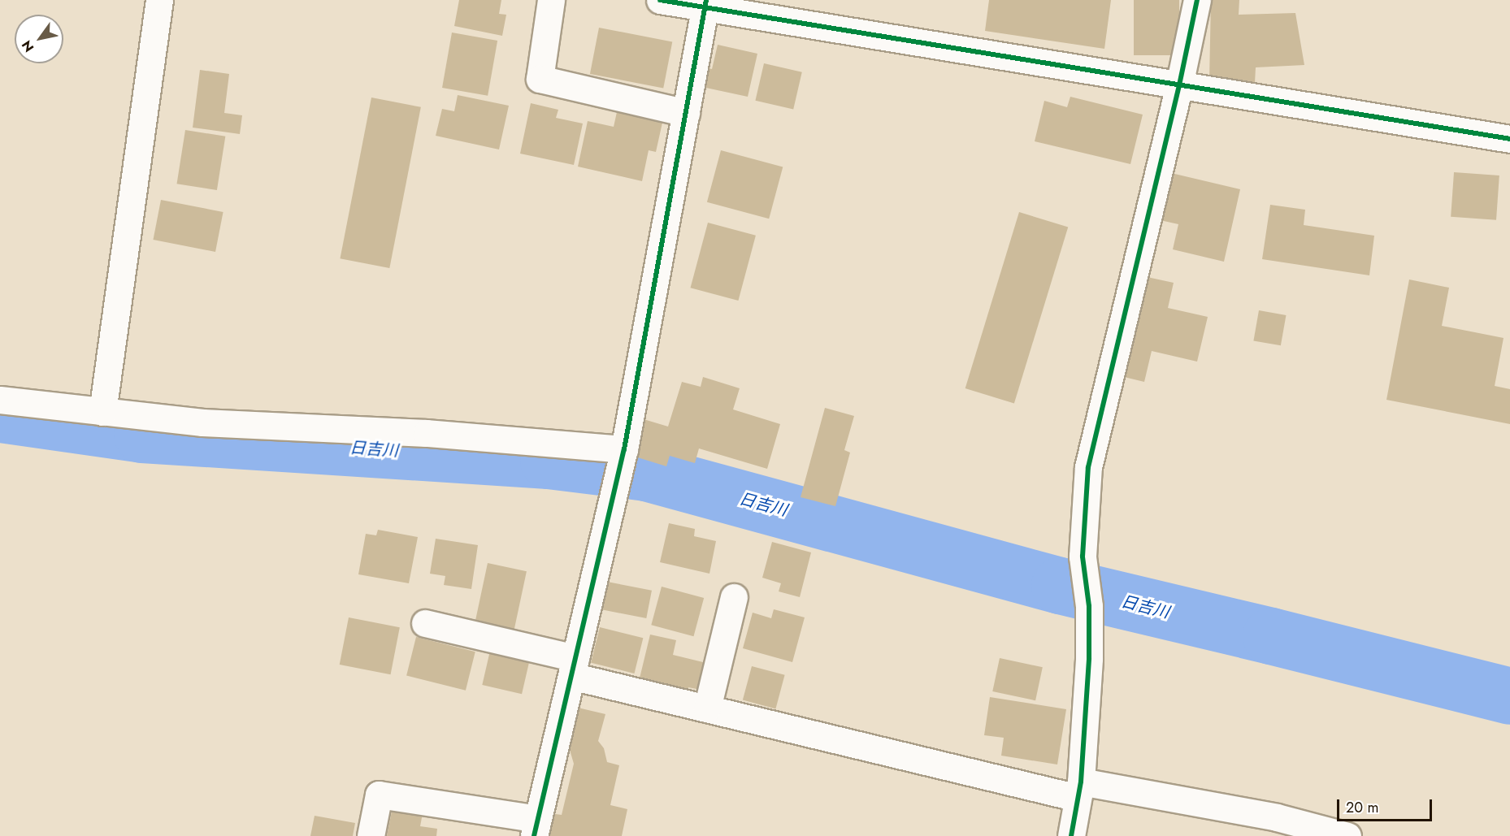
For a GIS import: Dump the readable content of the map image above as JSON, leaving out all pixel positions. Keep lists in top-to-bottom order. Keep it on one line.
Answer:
{"water":["日吉川"],"scale_bar":"20 m","north":"bottom left"}
